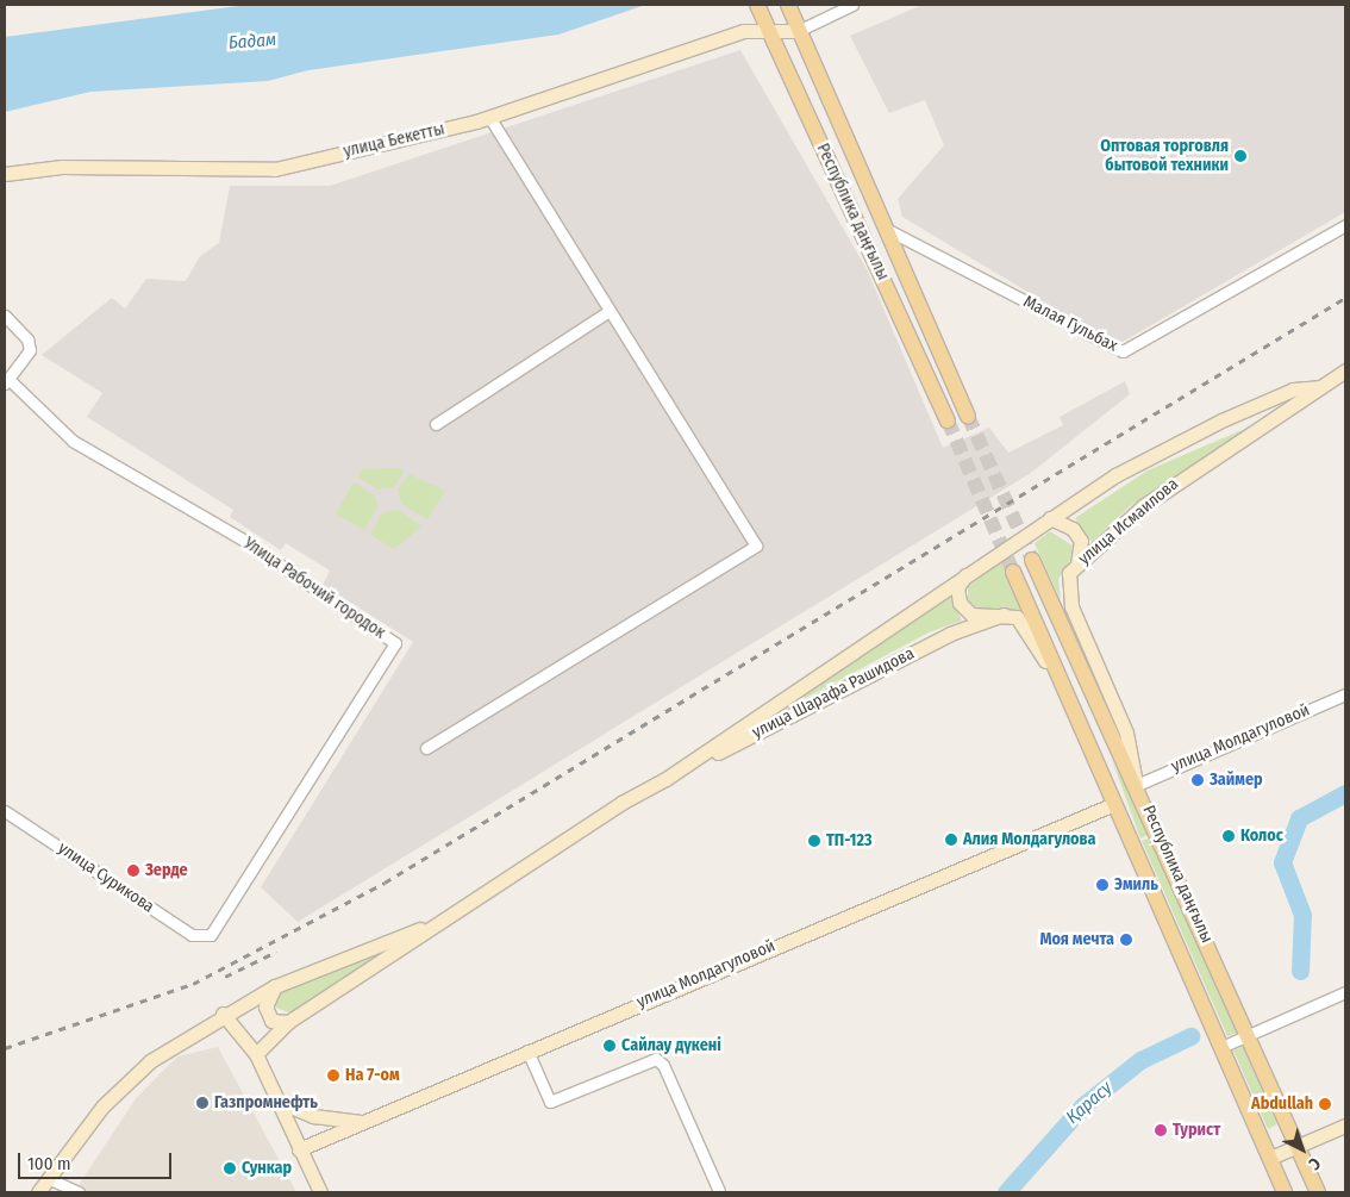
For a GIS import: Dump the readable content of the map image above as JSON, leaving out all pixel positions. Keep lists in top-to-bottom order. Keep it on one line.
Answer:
{"streets":{"main road":["улица Бекетты","Республика даңғылы","улица Исмаилова","улица Шарафа Рашидова","улица Молдагуловой"],"street":["Малая Гульбах","Улица Рабочий городок","улица Сурикова"]},"crossings":[["улица Бекетты","Республика даңғылы"],["Республика даңғылы","Малая Гульбах"],["Республика даңғылы","улица Исмаилова"],["Республика даңғылы","улица Молдагуловой"],["улица Исмаилова","улица Шарафа Рашидова"],["улица Исмаилова","улица Молдагуловой"],["Улица Рабочий городок","улица Сурикова"]],"water":["Бадам","Қарасу"],"places":["Оптовая торговля бытовой техники","Займер","Колос","Алия Молдагулова","ТП-123","Зерде","Эмиль","Моя мечта","Сайлау дүкені","На 7-ом","Газпромнефть","Аbdullah","Турист","Сункар"],"scale_bar":"100 m","north":"bottom right"}
